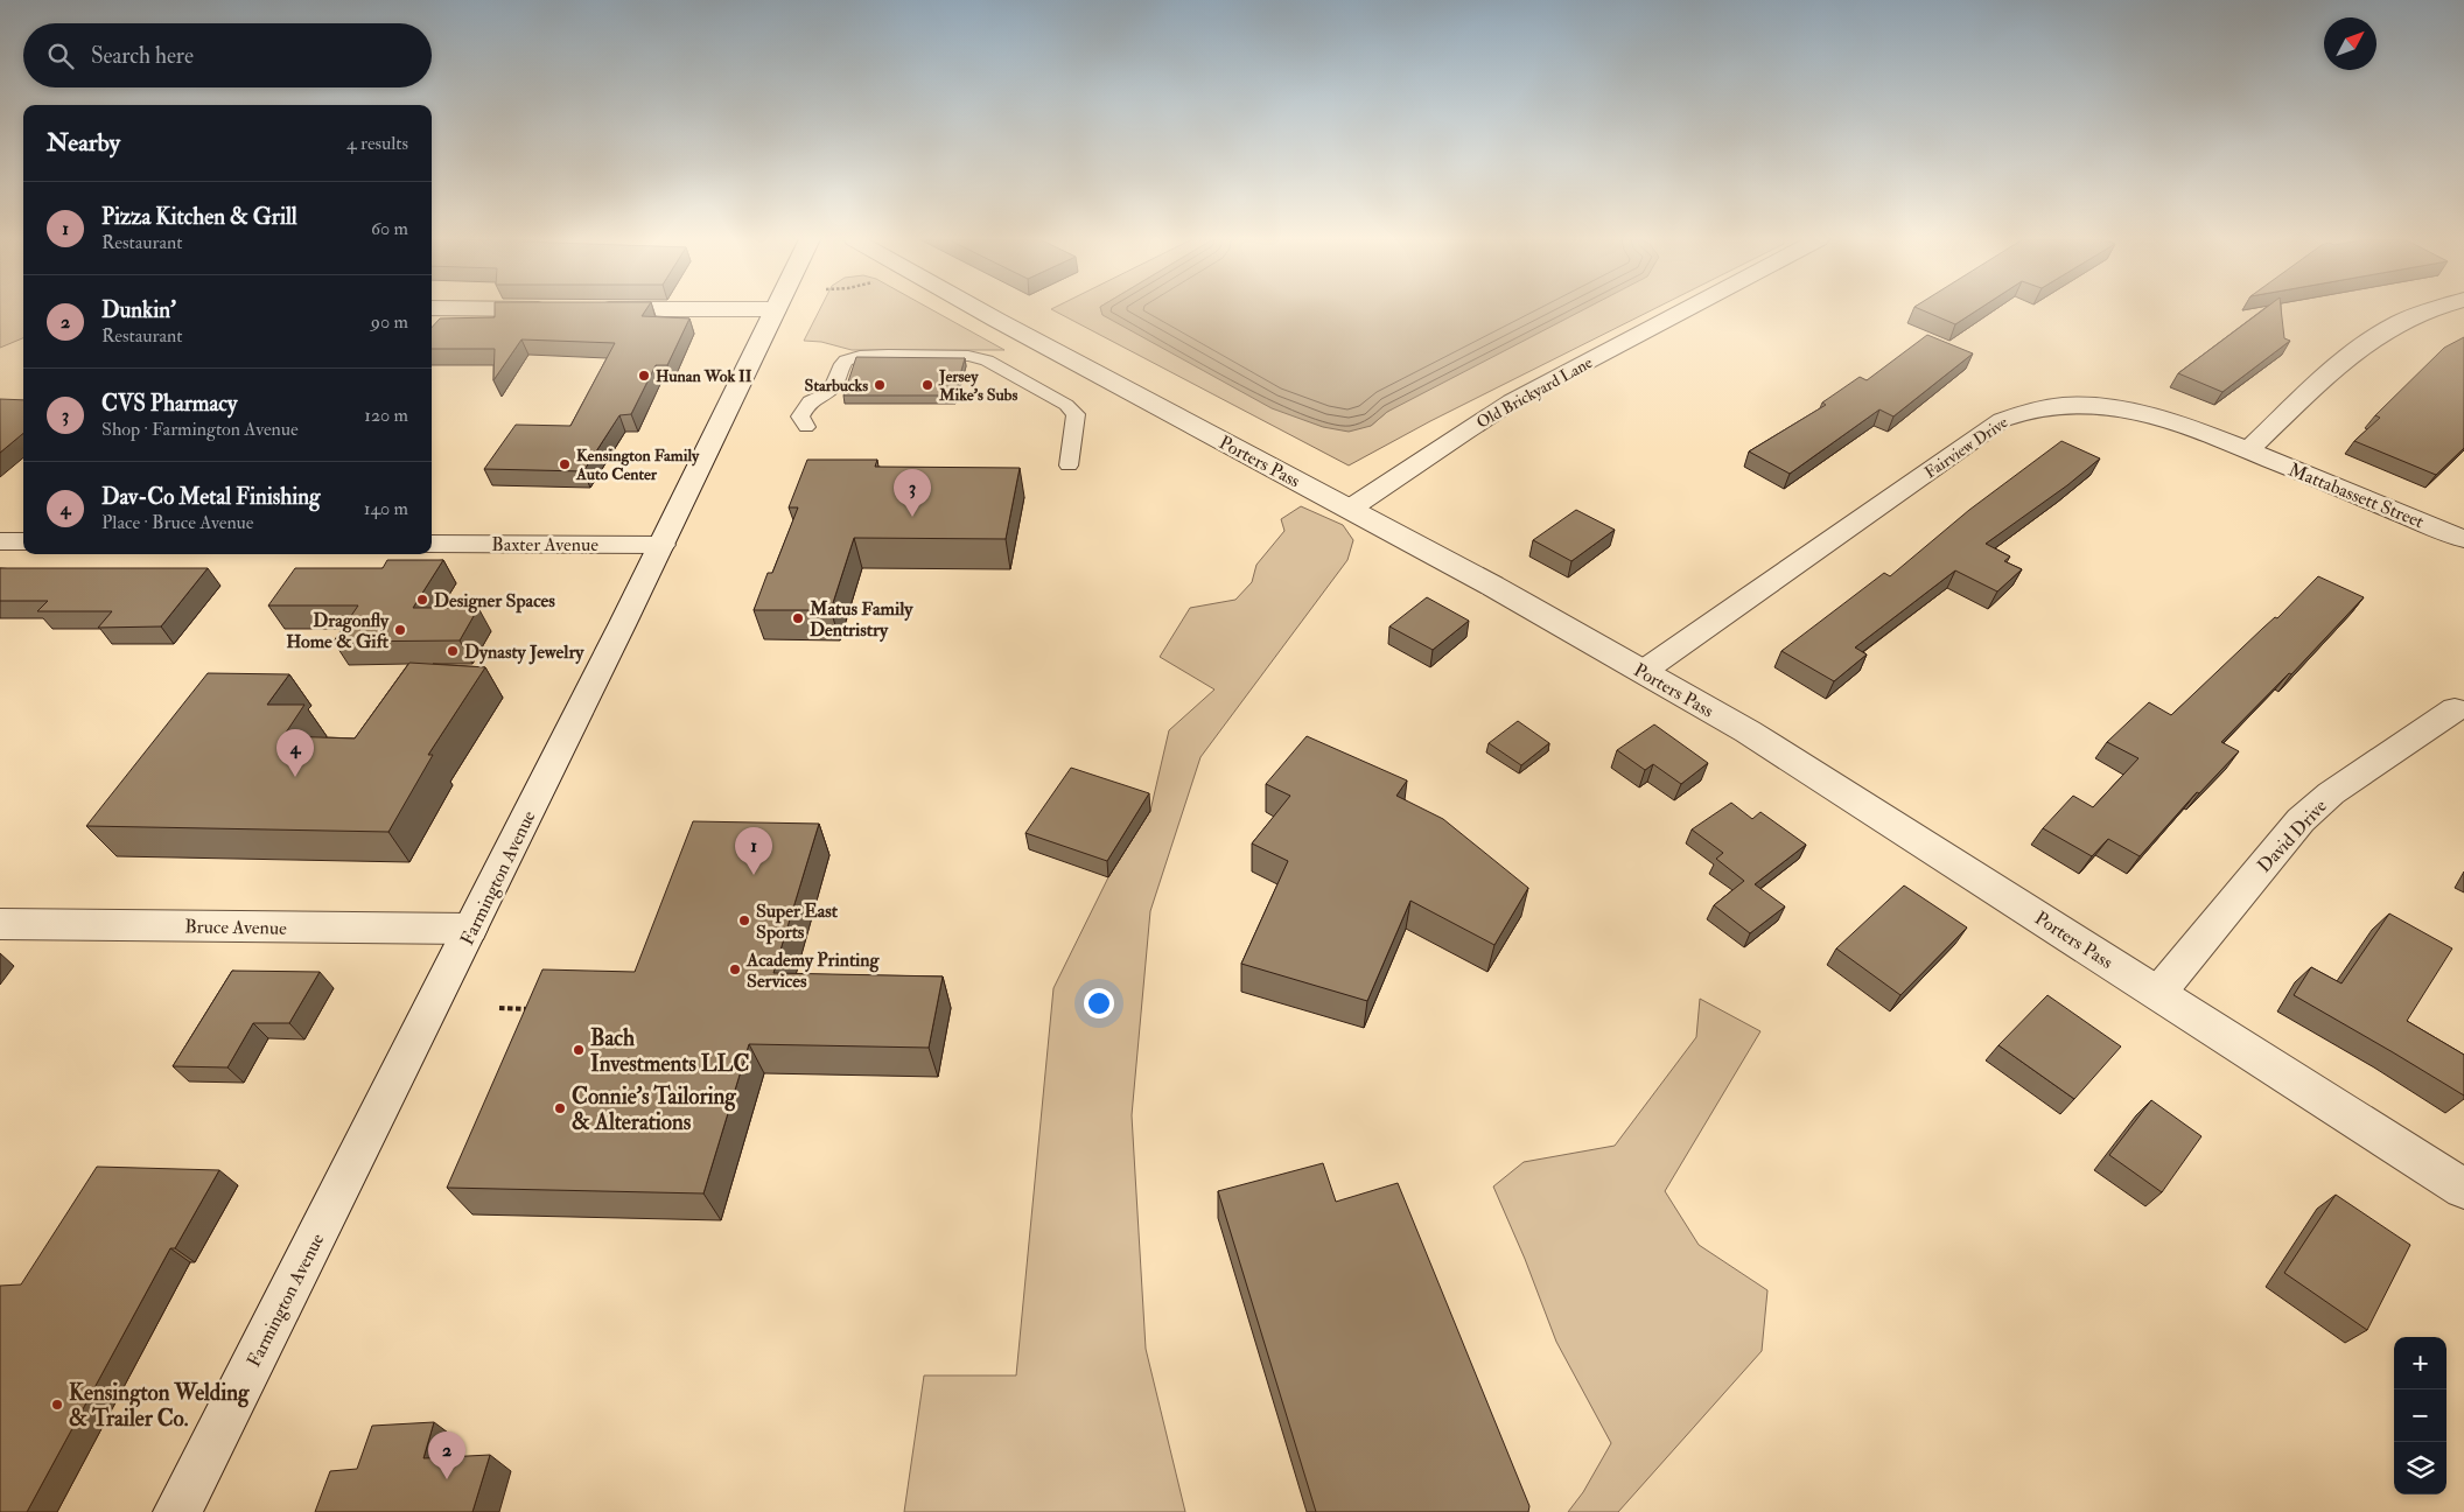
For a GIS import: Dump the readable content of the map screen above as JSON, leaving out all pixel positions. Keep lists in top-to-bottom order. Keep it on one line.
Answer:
{"streets":{"street":["Old Brickyard Lane","Fairview Drive","Porters Pass","Mattabassett Street","Baxter Avenue","David Drive","Farmington Avenue","Bruce Avenue"]},"crossings":[["Old Brickyard Lane","Porters Pass"],["Fairview Drive","Porters Pass"],["Fairview Drive","Mattabassett Street"],["Porters Pass","David Drive"],["Baxter Avenue","Farmington Avenue"],["Farmington Avenue","Bruce Avenue"]],"places":["Hunan Wok II","Starbucks","Jersey Mike's Subs","Kensington Family Auto Center","Designer Spaces","Matus Family Dentristry","Dragonfly Home & Gift","Dynasty Jewelry","Super East Sports","Academy Printing Services","Bach Investments LLC","Connie's Tailoring & Alterations","Kensington Welding & Trailer Co."],"north":"top right","page":{"search":"Search here","heading":["Nearby","4 results"],"list":[{"mark":"1","name":"Pizza Kitchen & Grill","note":"Restaurant","value":"60 m"},{"mark":"2","name":"Dunkin'","note":"Restaurant","value":"90 m"},{"mark":"3","name":"CVS Pharmacy","note":"Shop · Farmington Avenue","value":"120 m"},{"mark":"4","name":"Dav-Co Metal Finishing","note":"Place · Bruce Avenue","value":"140 m"}],"pins":["3","4","1","2"],"map_buttons":["+","−"]}}
